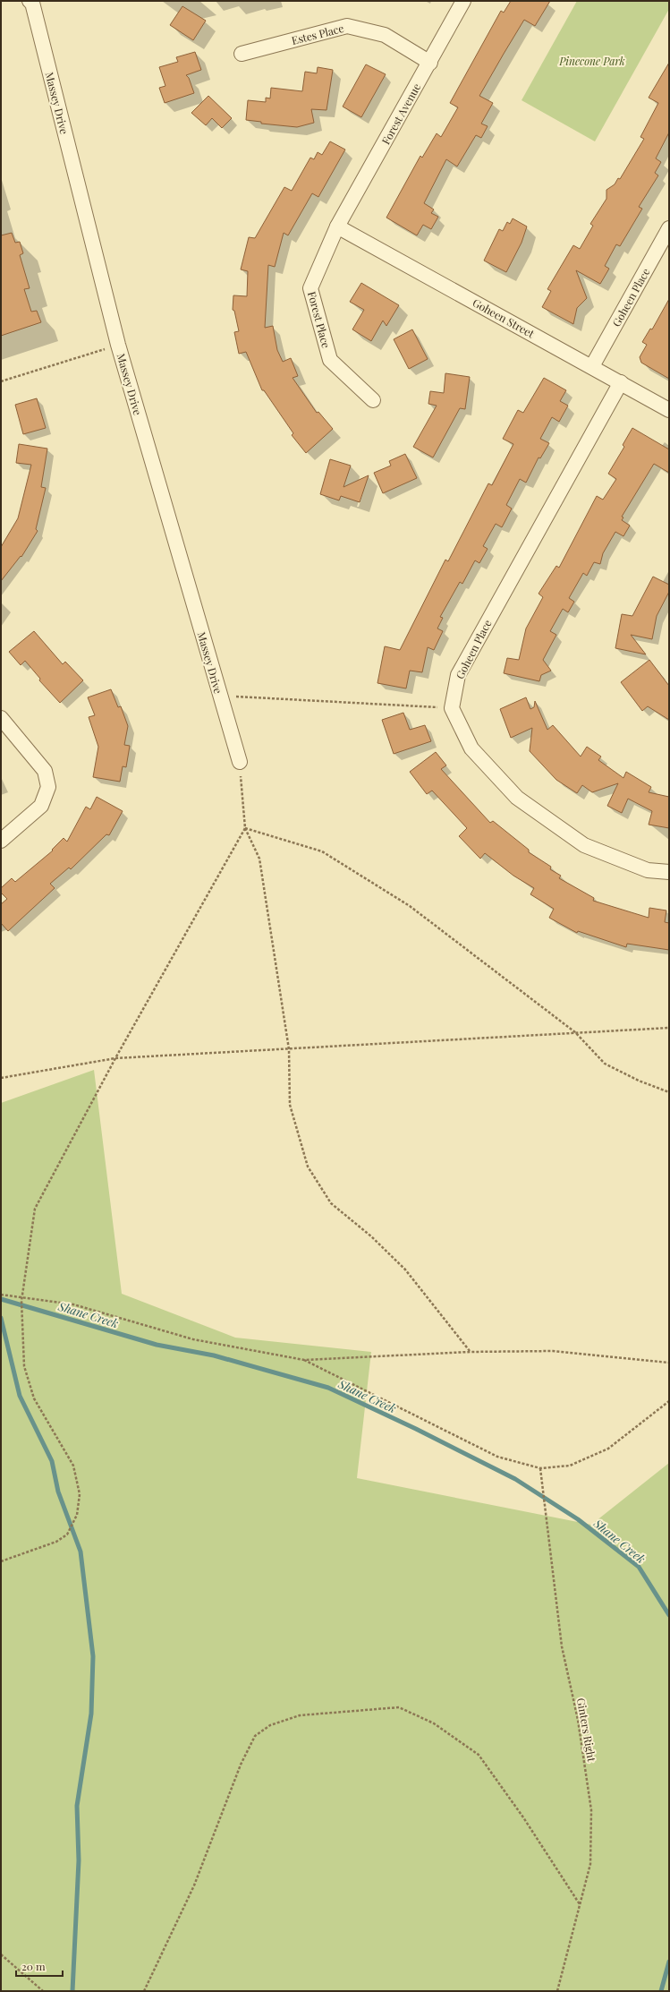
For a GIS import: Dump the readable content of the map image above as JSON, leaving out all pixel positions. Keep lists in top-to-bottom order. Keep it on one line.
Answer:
{"streets":{"street":["Estes Place","Massey Drive","Forest Avenue","Goheen Place","Goheen Street","Forest Place"],"path":["Ginters Right"]},"crossings":[["Estes Place","Forest Avenue"],["Forest Avenue","Goheen Street"],["Forest Avenue","Forest Place"],["Goheen Place","Goheen Street"],["Goheen Street","Forest Place"]],"water":["Shane Creek"],"parks":["Pinecone Park"],"scale_bar":"20 m"}
